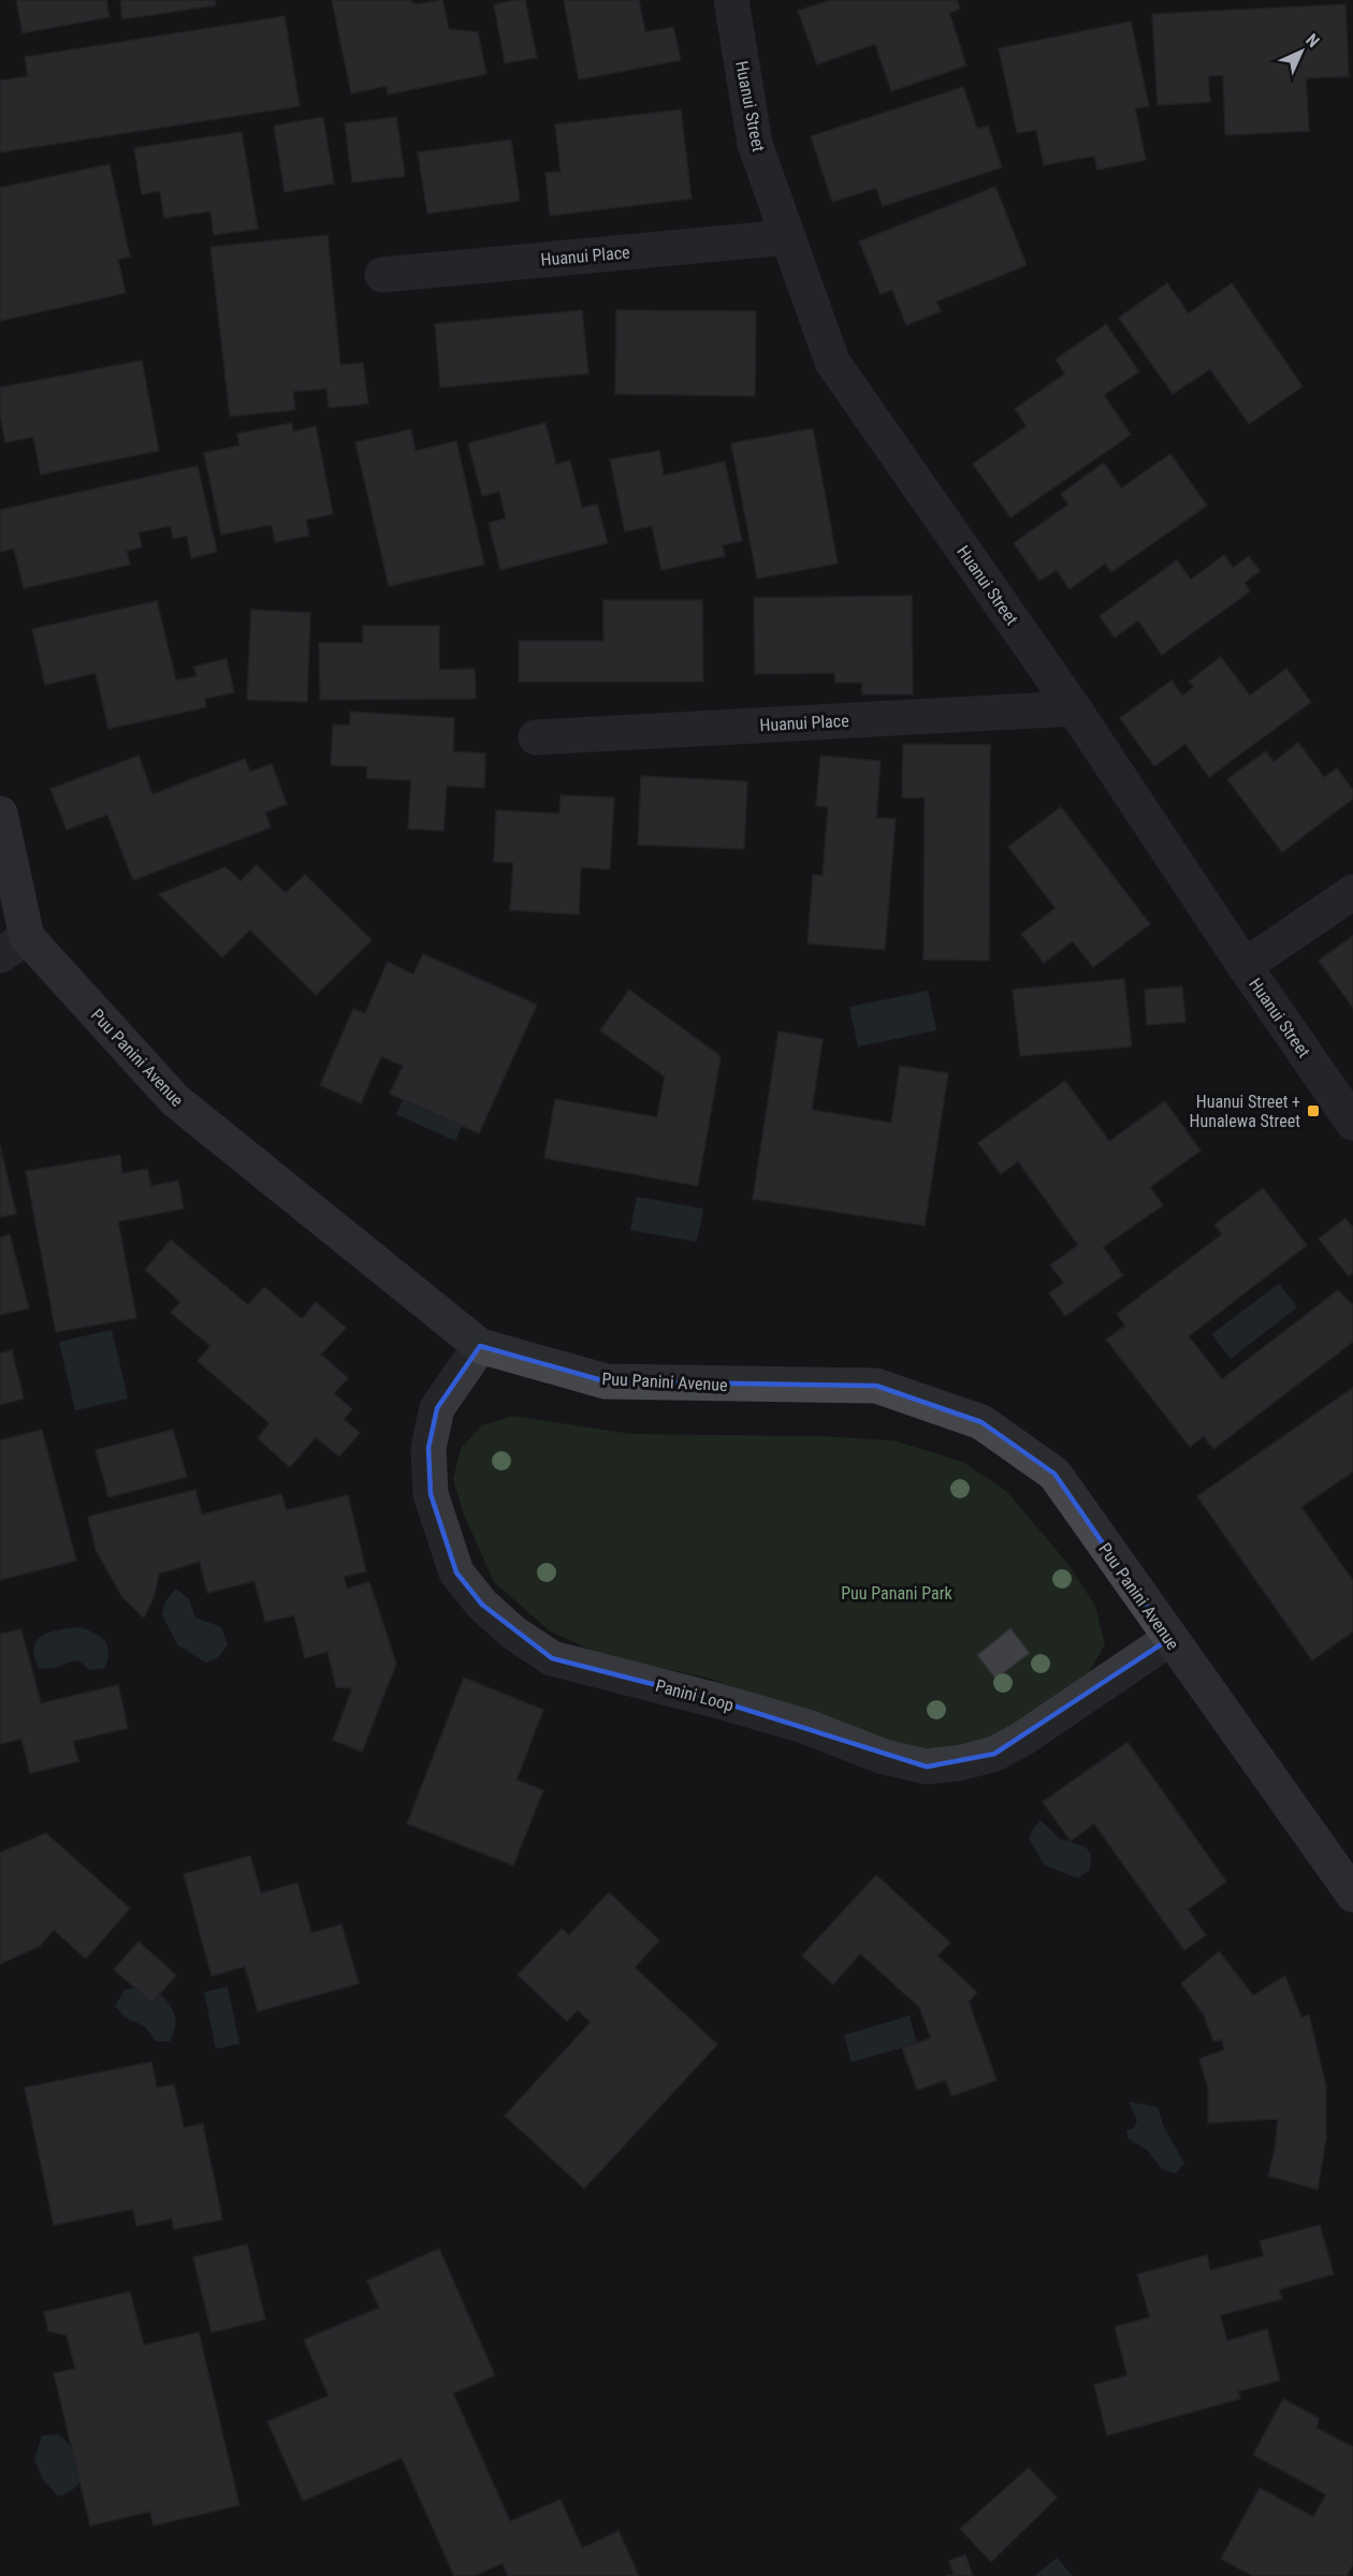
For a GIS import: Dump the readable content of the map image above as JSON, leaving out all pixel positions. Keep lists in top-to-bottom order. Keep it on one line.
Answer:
{"streets":{"street":["Huanui Street","Huanui Place","Puu Panini Avenue","Panini Loop"]},"crossings":[["Huanui Street","Huanui Place"],["Puu Panini Avenue","Panini Loop"]],"parks":["Puu Panani Park"],"places":{"transit":["Huanui Street + Hunalewa Street"]},"north":"top right"}
